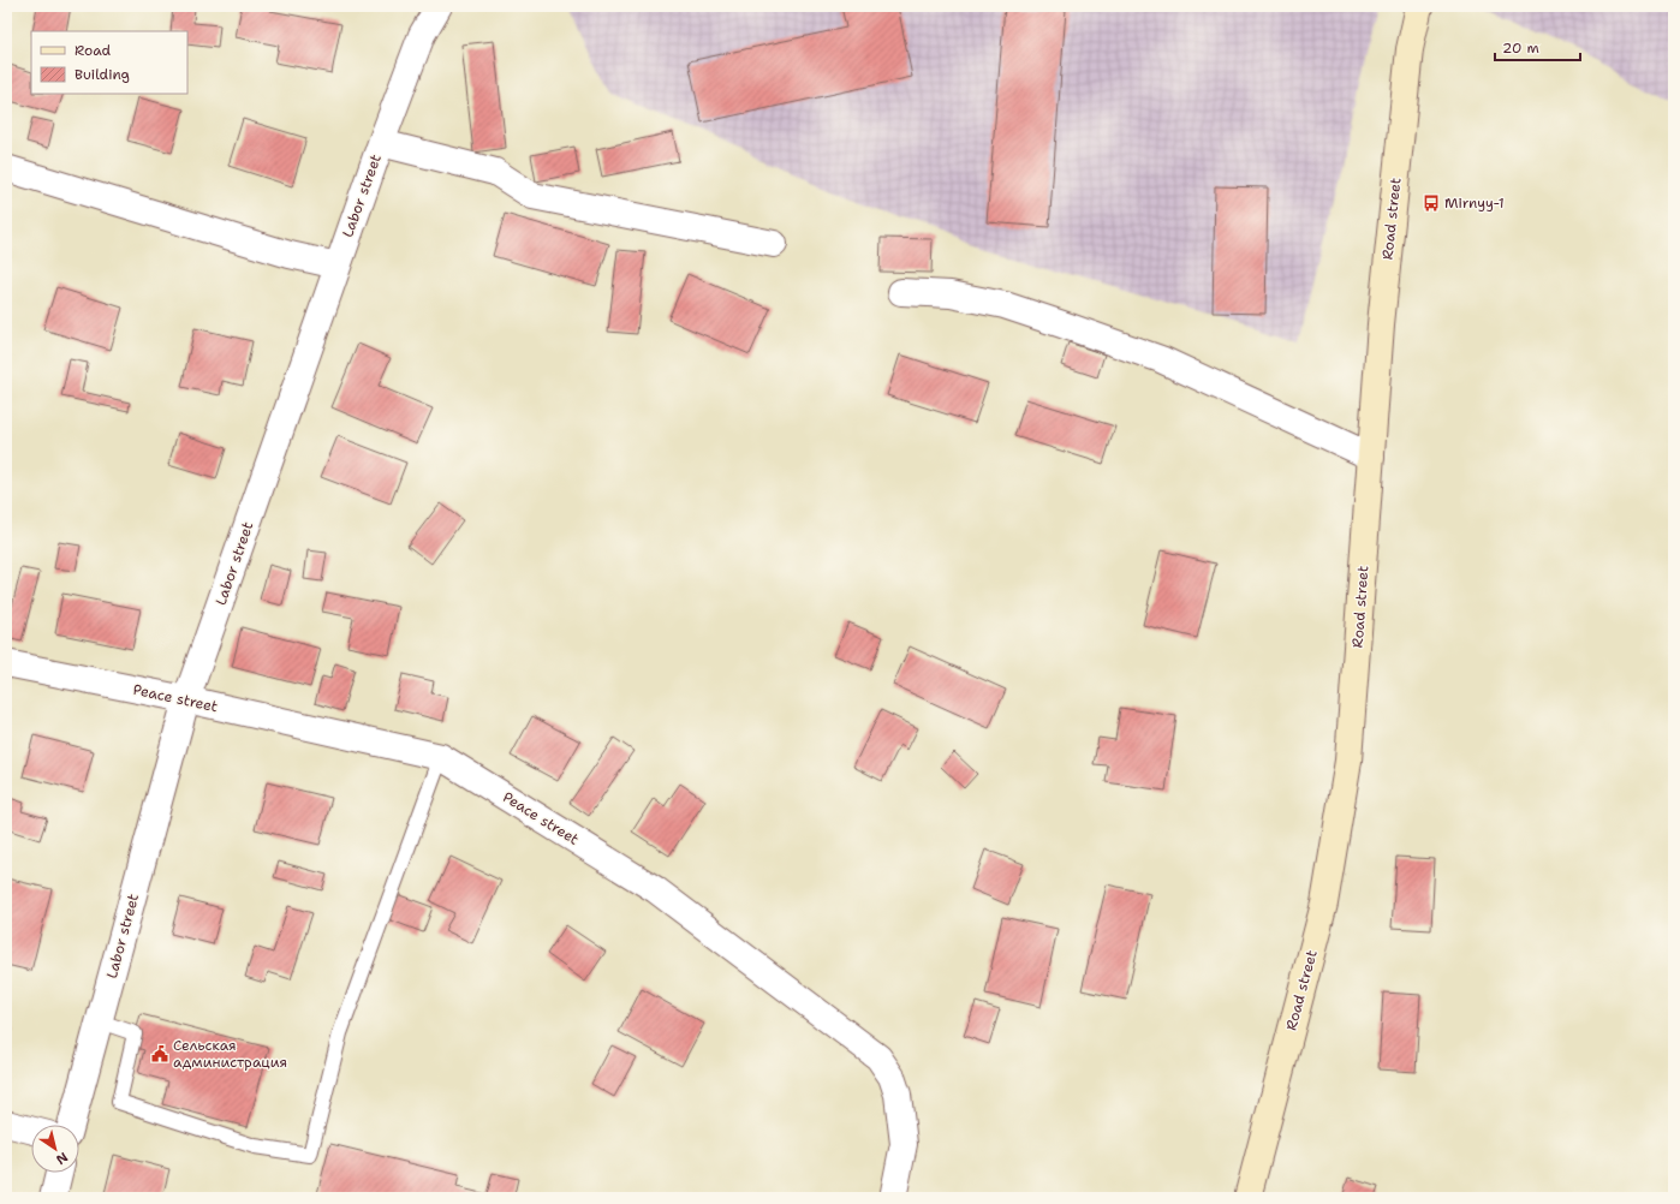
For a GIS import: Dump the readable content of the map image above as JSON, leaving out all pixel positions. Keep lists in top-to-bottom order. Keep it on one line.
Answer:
{"streets":{"street":["Labor street","Road street","Peace street"]},"crossings":[["Labor street","Peace street"]],"places":{"bus stop":["Mirnyy-1"],"public building":["Сельская администрация"]},"legend":["Road","Building"],"scale_bar":"20 m","north":"bottom right"}
